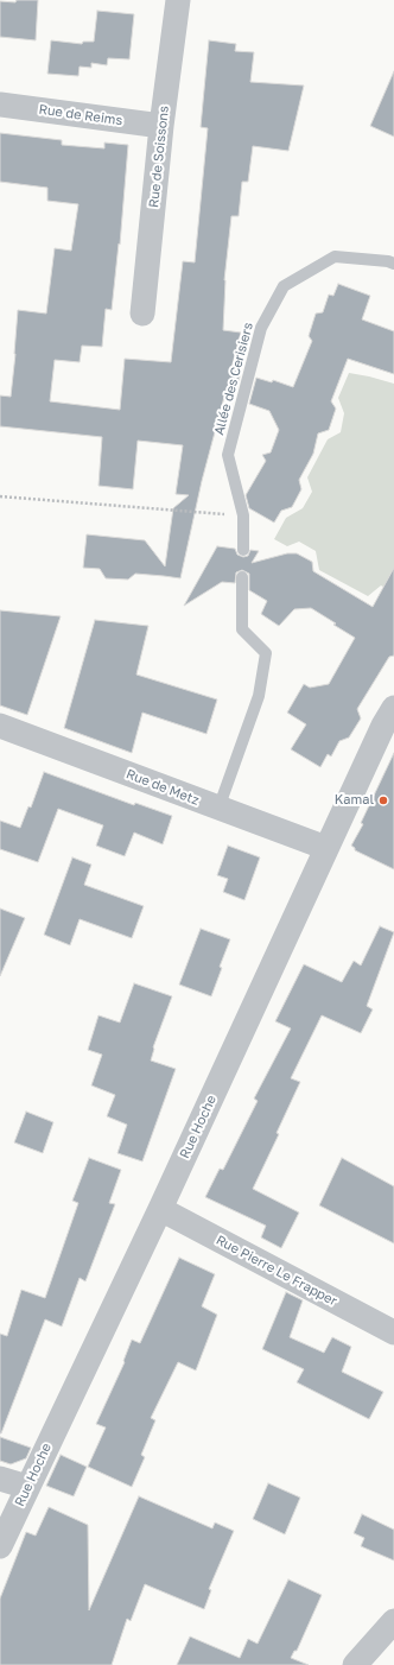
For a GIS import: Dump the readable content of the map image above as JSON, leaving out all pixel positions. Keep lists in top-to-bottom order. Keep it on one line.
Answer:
{"streets":{"street":["Rue de Reims","Rue de Soissons","Rue de Metz","Rue Hoche","Rue Pierre Le Frapper"],"lane":["Allée des Cerisiers"]},"crossings":[["Rue de Reims","Rue de Soissons"],["Rue de Metz","Rue Hoche"],["Rue Hoche","Rue Pierre Le Frapper"]],"places":["Kamal"]}
